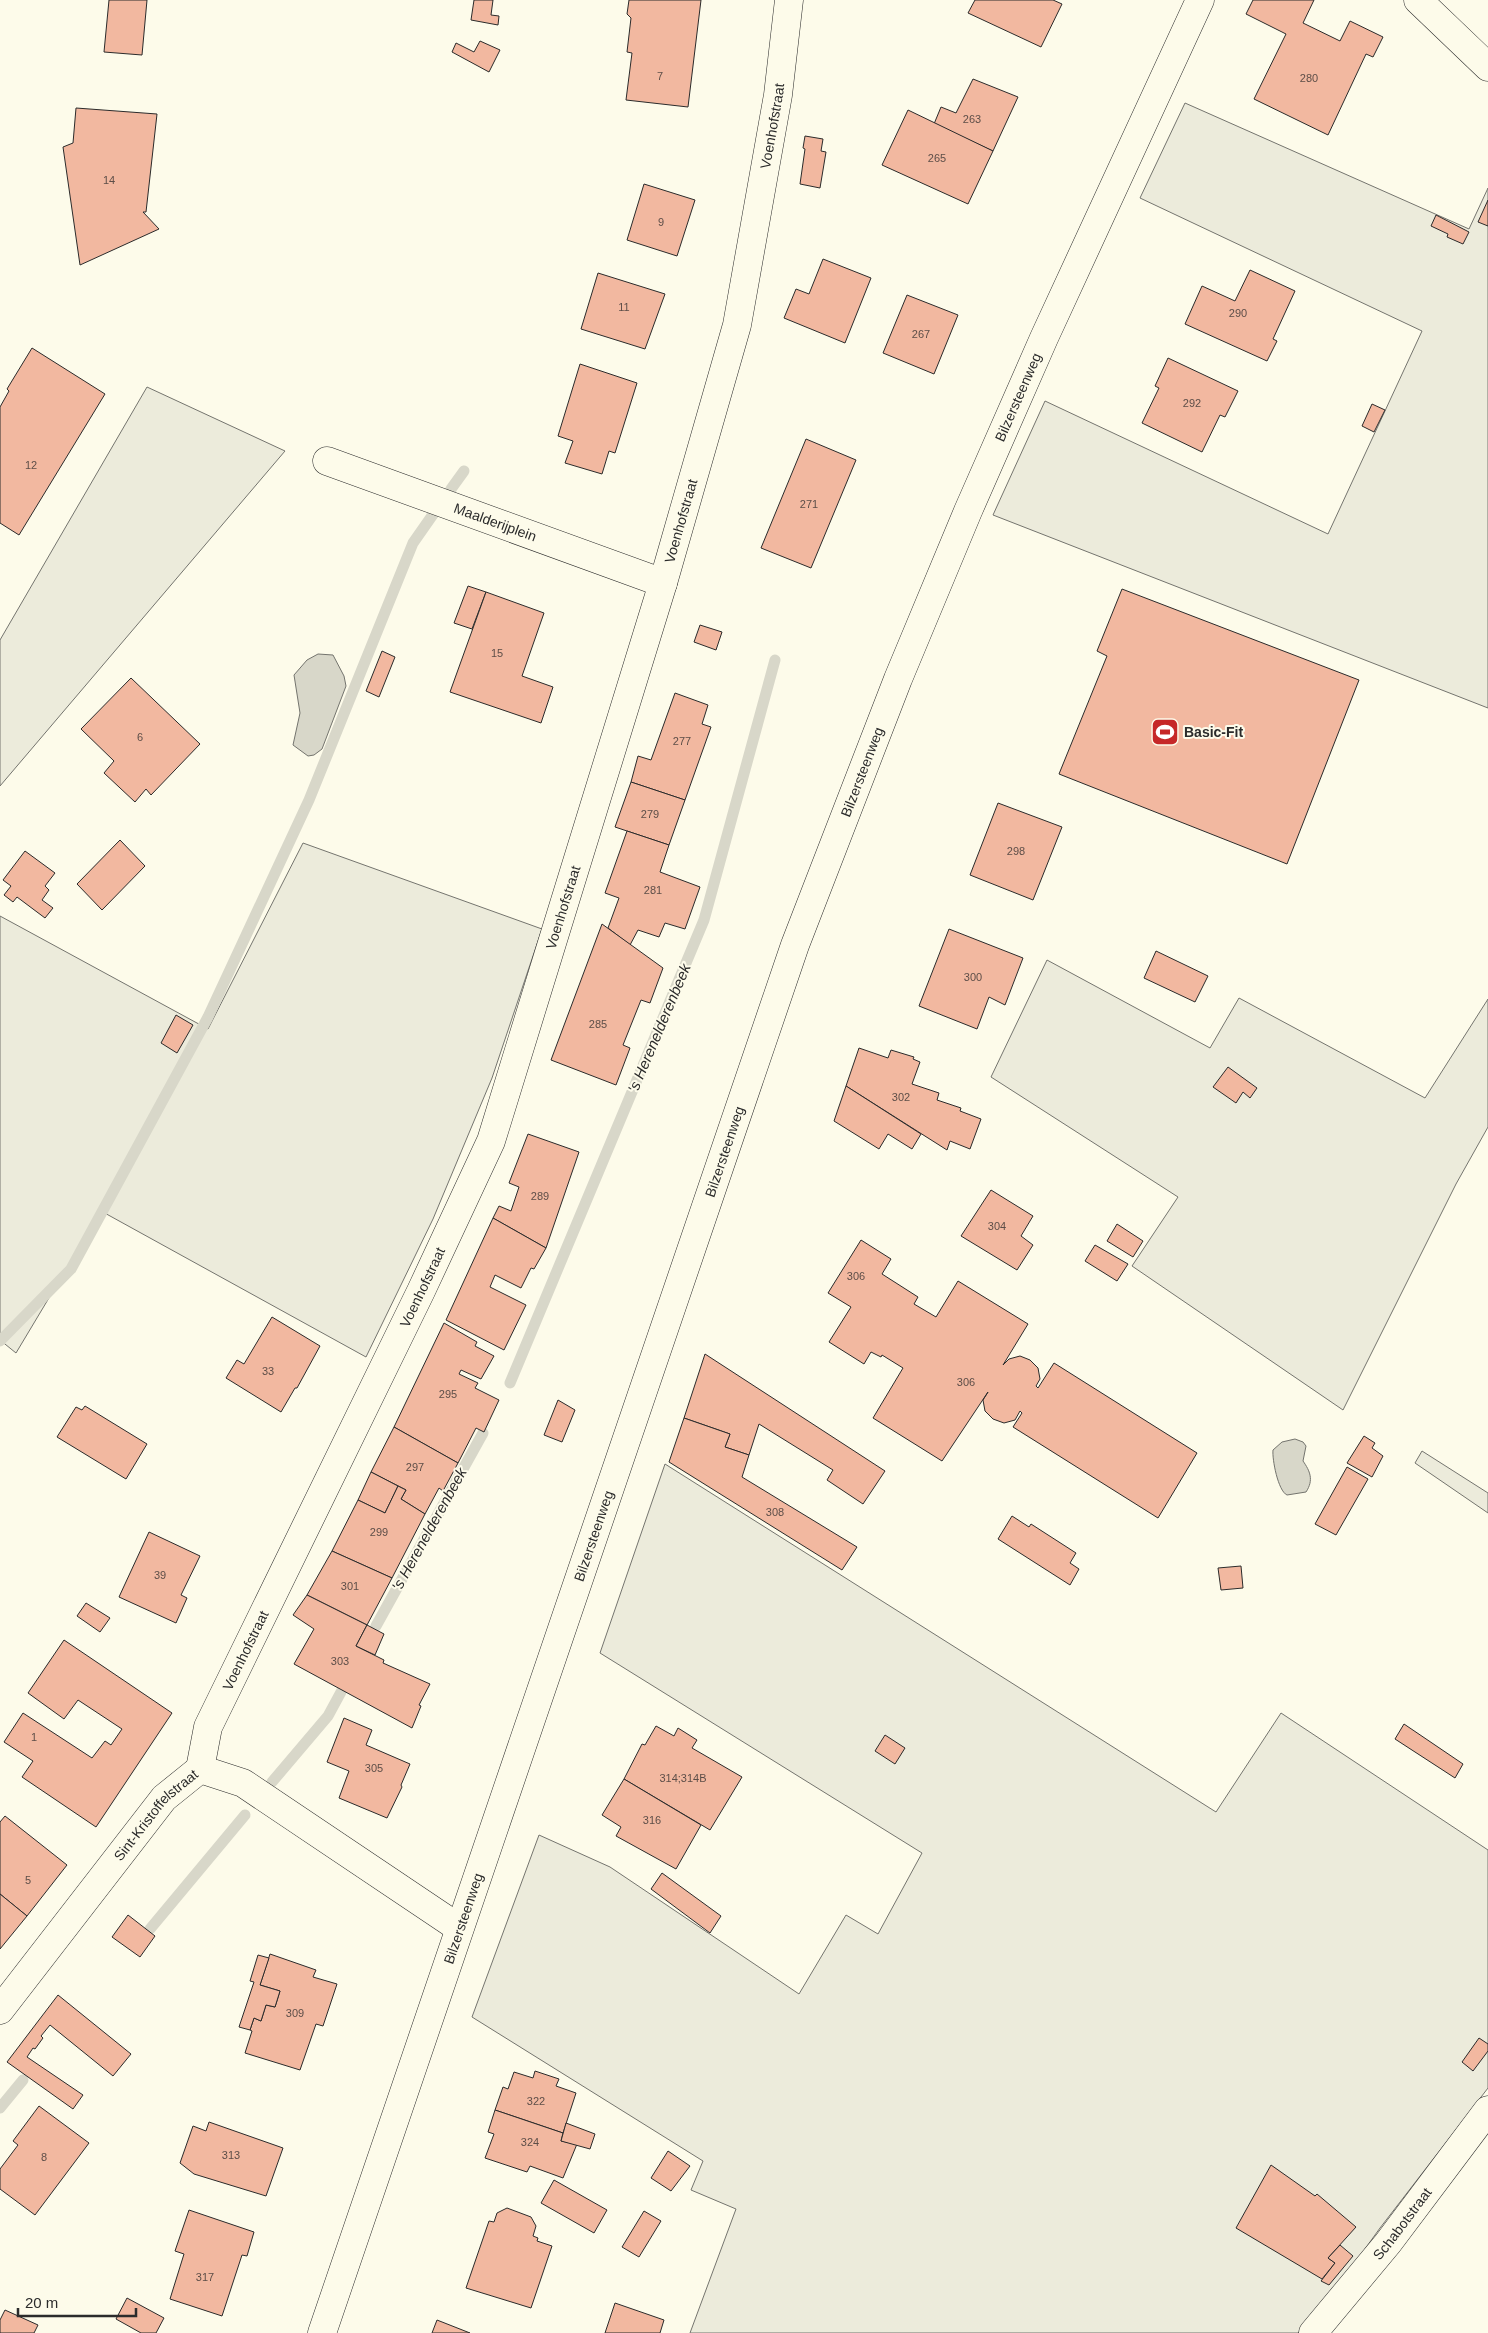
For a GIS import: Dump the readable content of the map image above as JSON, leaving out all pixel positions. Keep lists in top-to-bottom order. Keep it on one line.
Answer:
{"streets":{"street":["Voenhofstraat","Bilzersteenweg","Maalderijplein","Sint-Kristoffelstraat","Schabotstraat"]},"crossings":[["Voenhofstraat","Maalderijplein"],["Voenhofstraat","Sint-Kristoffelstraat"],["Bilzersteenweg","Sint-Kristoffelstraat"]],"water":["'s Herenelderenbeek"],"places":{"sports":["Basic-Fit"]},"house_numbers":["7","280","263","265","14","9","11","290","267","292","12","271","15","6","277","279","298","281","300","285","302","289","304","306","33","306","295","297","308","299","39","301","303","1","305","314;314B","316","5","309","322","324","313","8","317"],"scale_bar":"20 m"}
